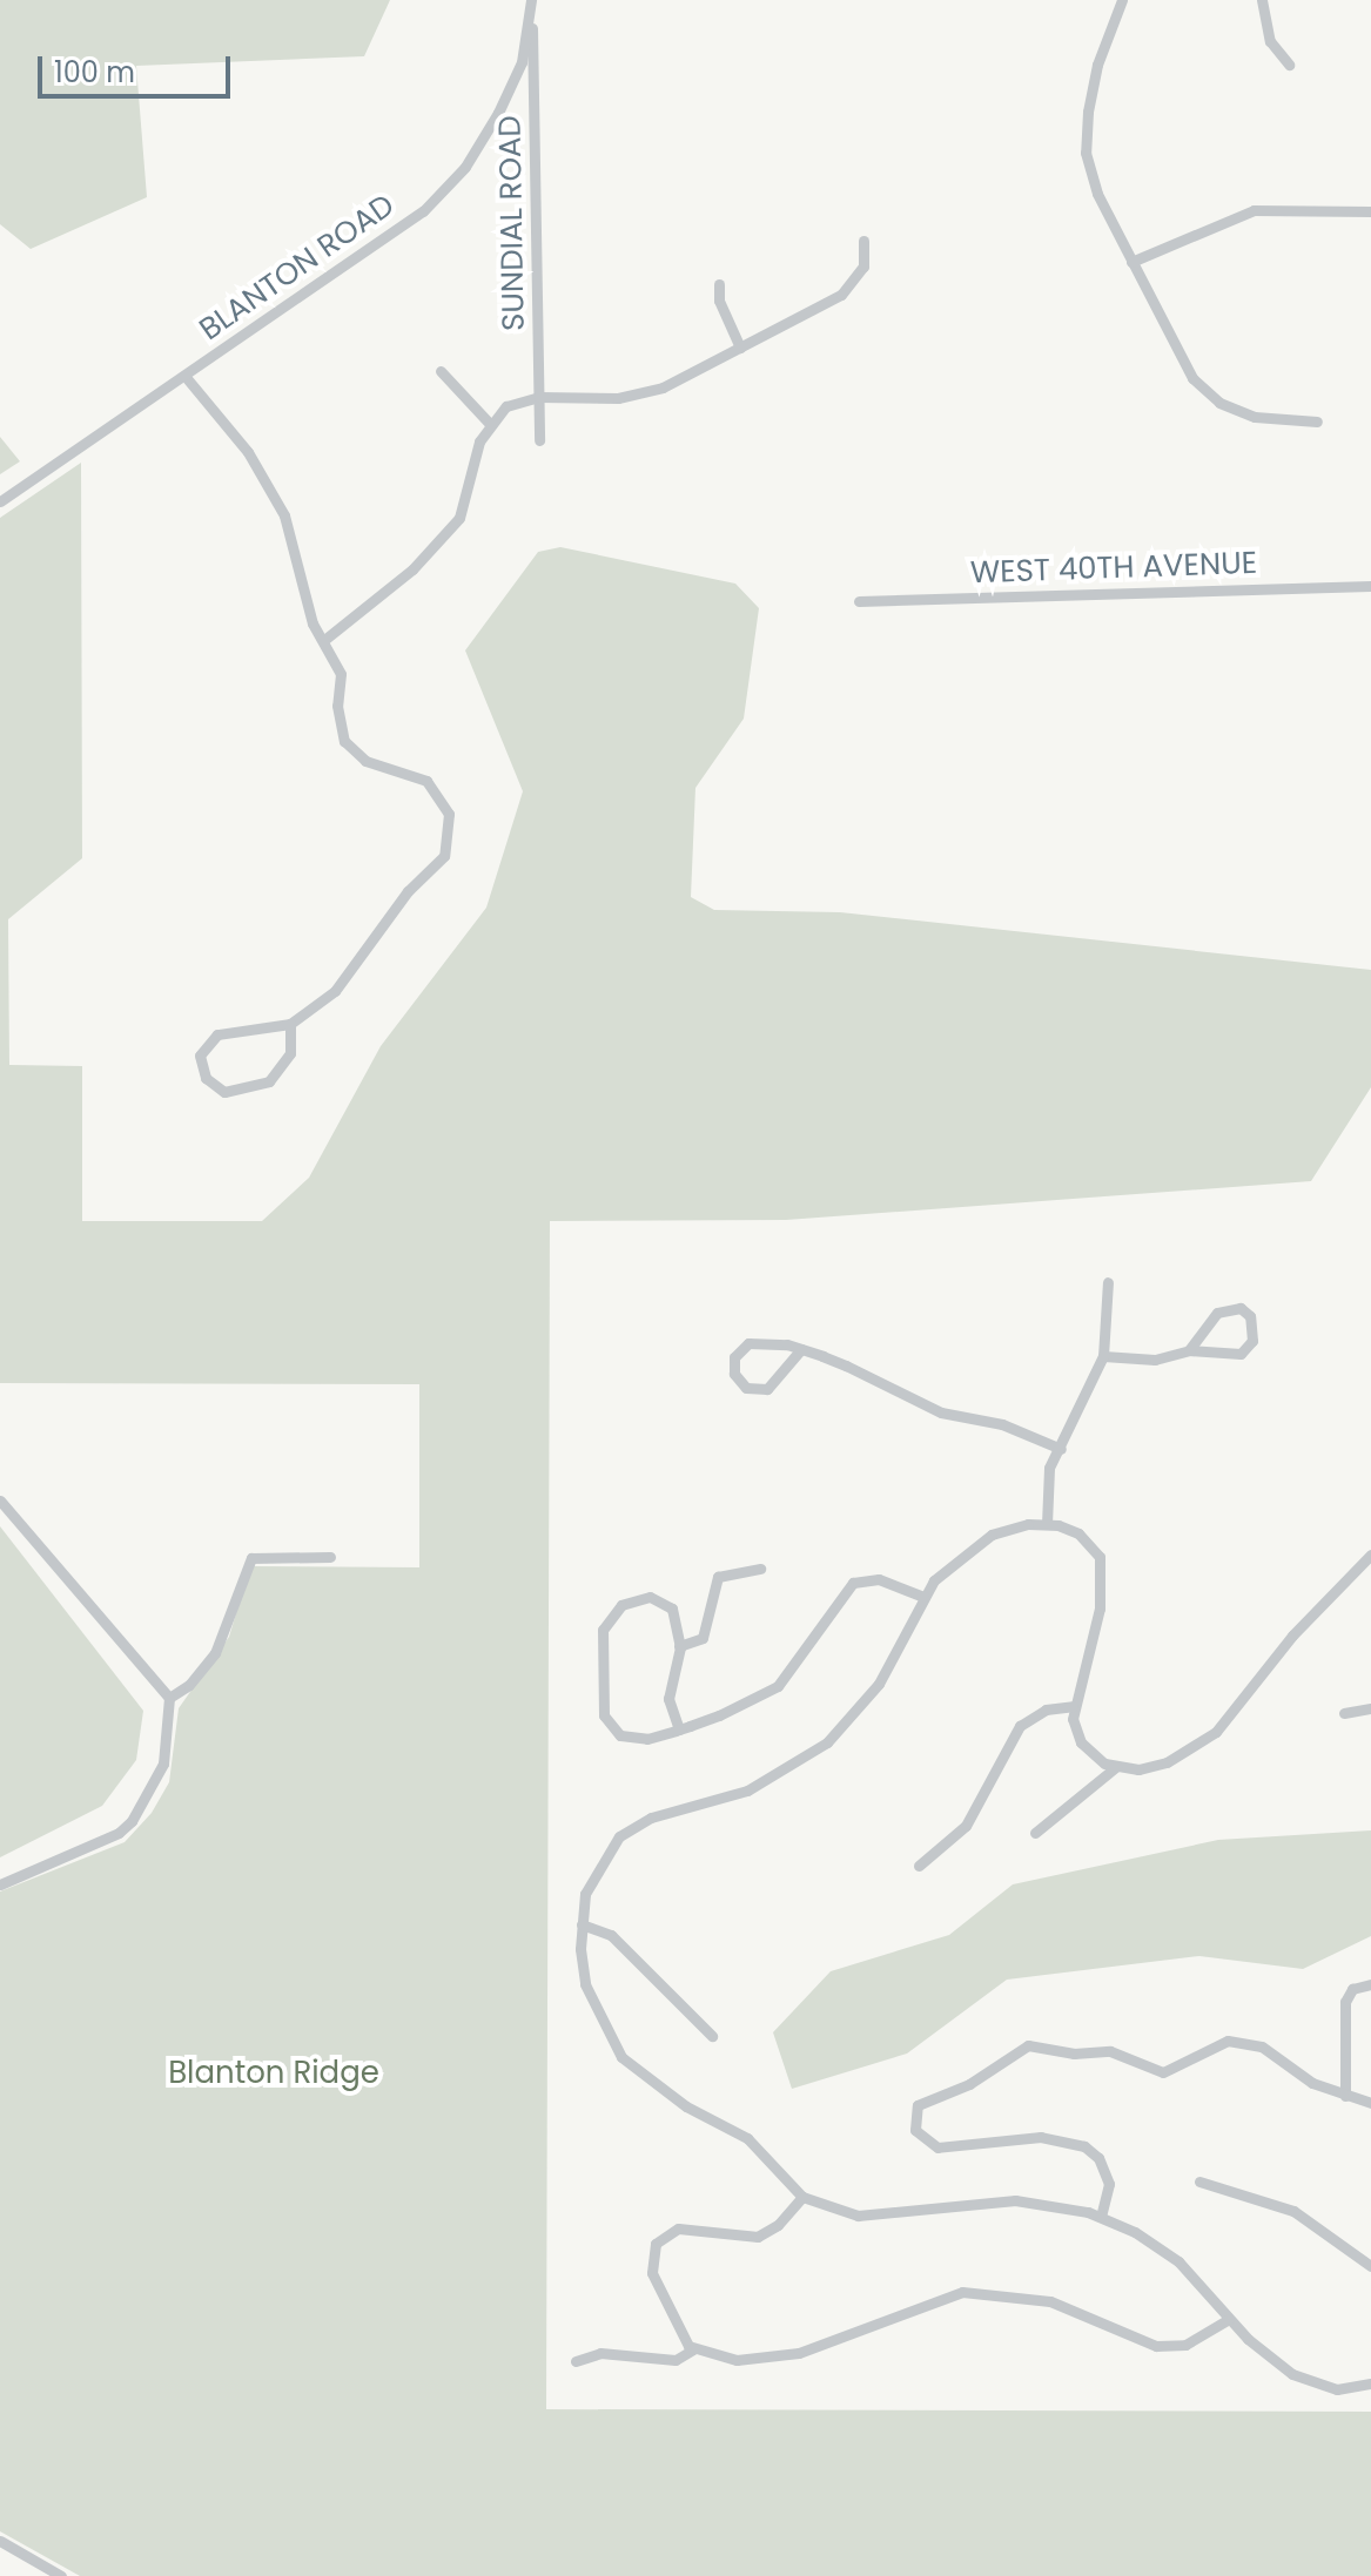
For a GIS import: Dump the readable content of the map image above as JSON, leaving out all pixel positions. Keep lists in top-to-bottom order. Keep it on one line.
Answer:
{"streets":{"street":["SUNDIAL ROAD","BLANTON ROAD","WEST 40TH AVENUE"]},"crossings":[["SUNDIAL ROAD","BLANTON ROAD"]],"parks":["Blanton Ridge"],"scale_bar":"100 m"}
